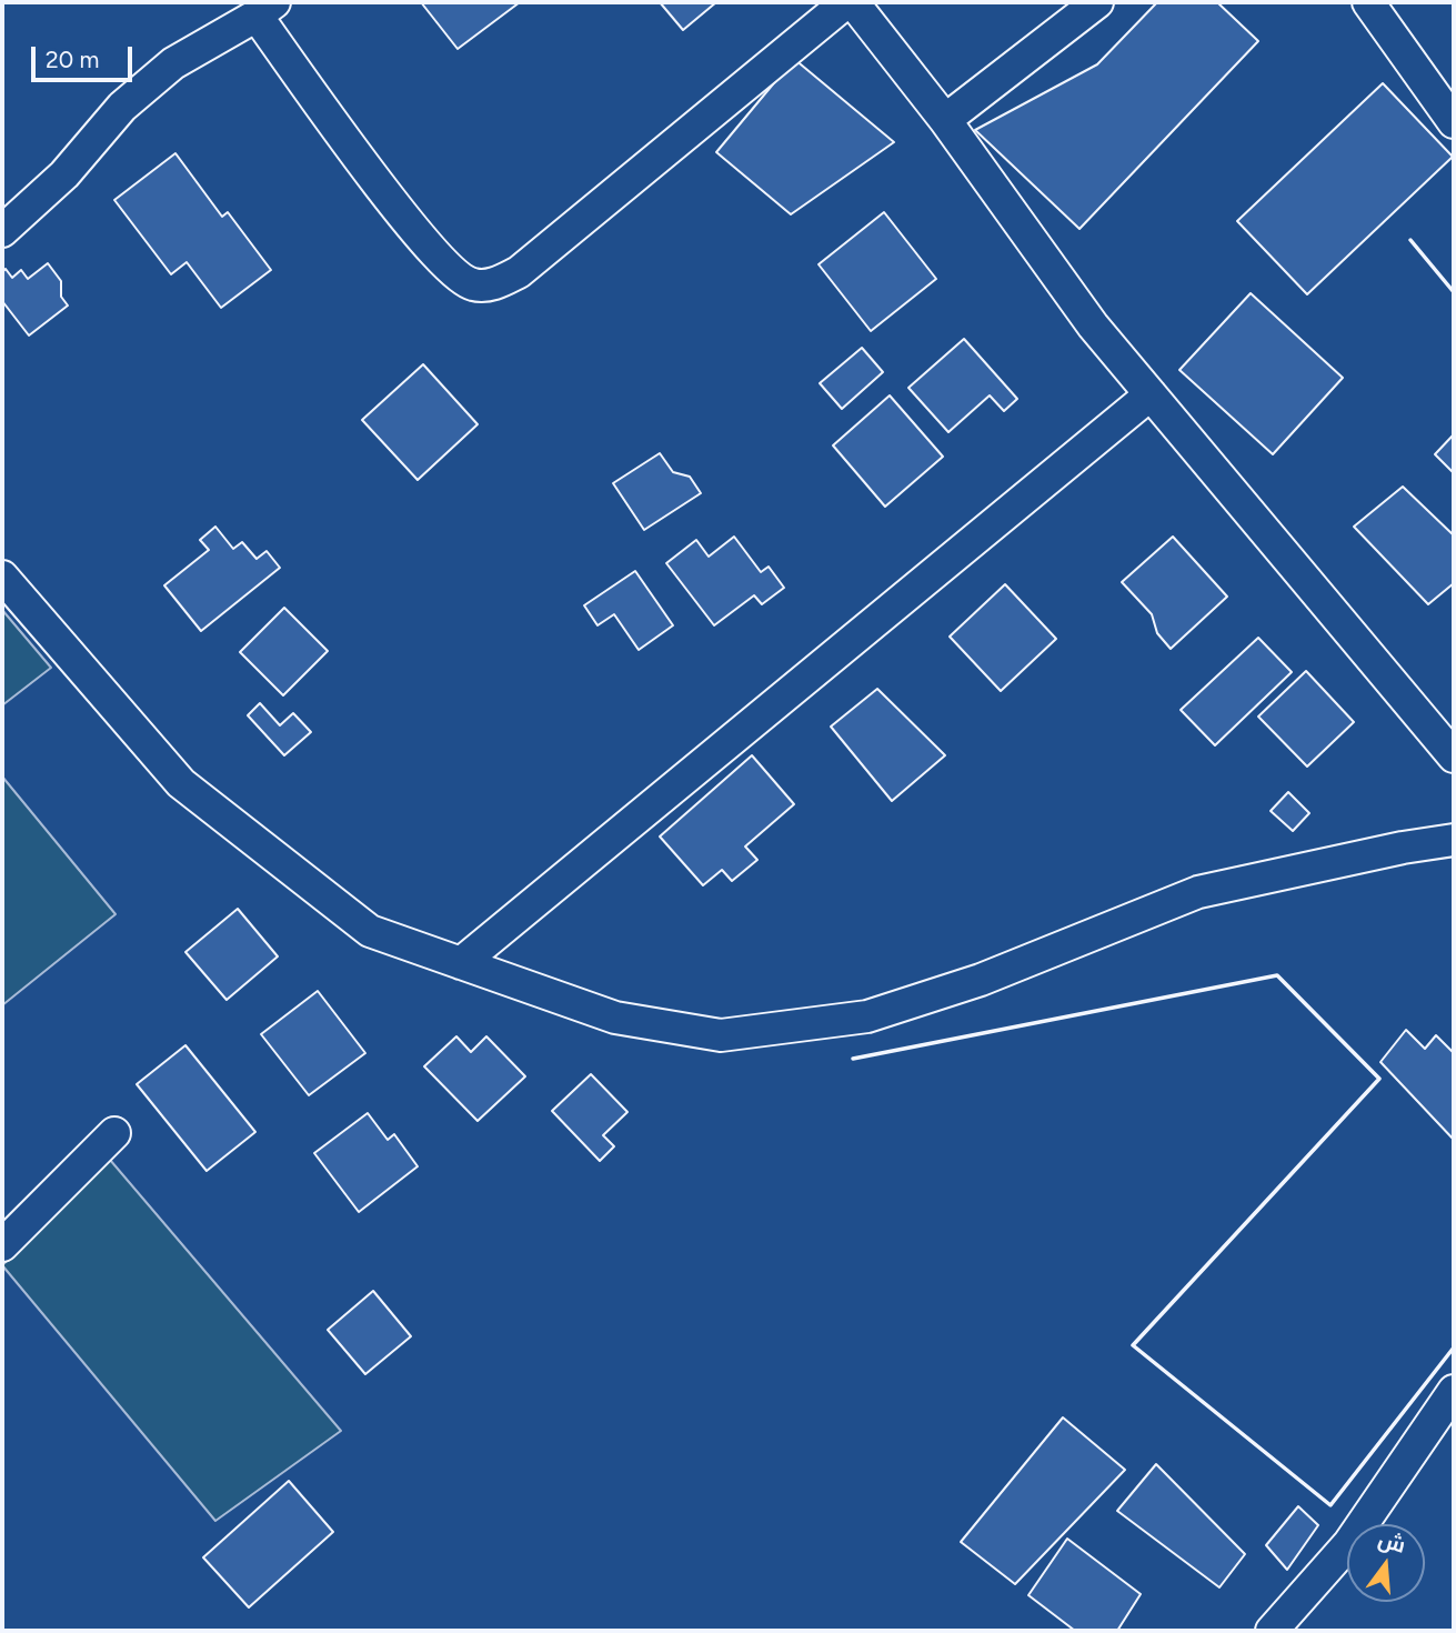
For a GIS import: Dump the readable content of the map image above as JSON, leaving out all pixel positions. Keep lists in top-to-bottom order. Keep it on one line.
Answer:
{"scale_bar":"20 m","north":"top"}
